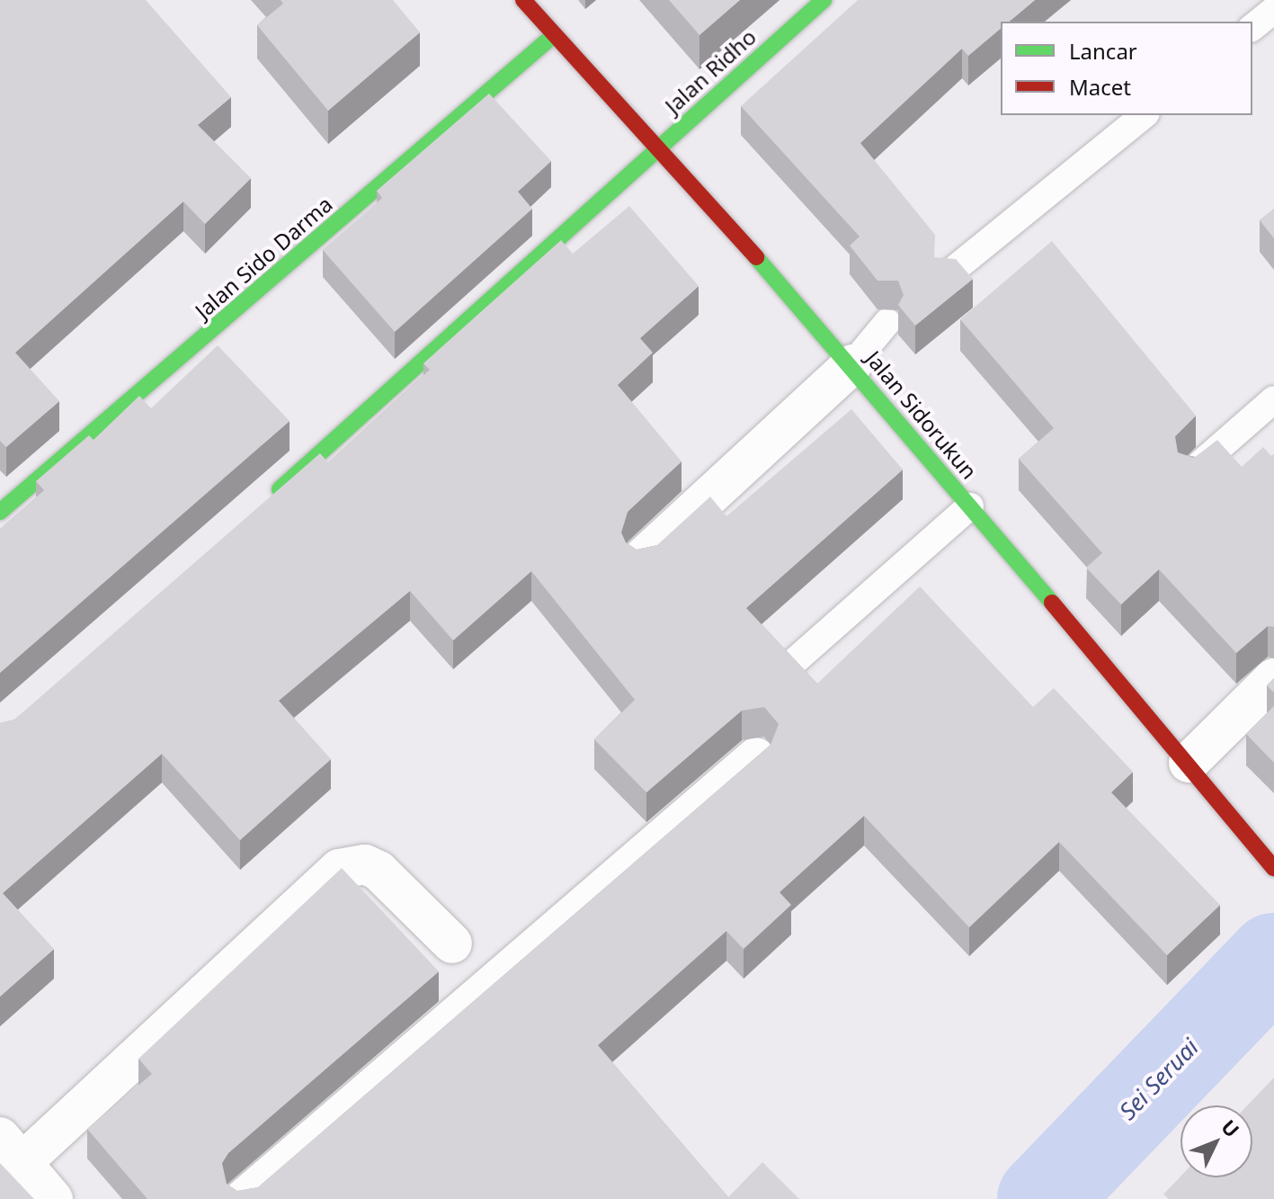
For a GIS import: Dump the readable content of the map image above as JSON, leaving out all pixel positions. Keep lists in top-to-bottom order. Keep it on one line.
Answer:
{"streets":{"street":["Jalan Ridho","Jalan Sido Darma","Jalan Sidorukun"]},"crossings":[["Jalan Ridho","Jalan Sidorukun"],["Jalan Sido Darma","Jalan Sidorukun"]],"water":["Sei Seruai"],"legend":["Lancar","Macet"],"north":"top right"}
